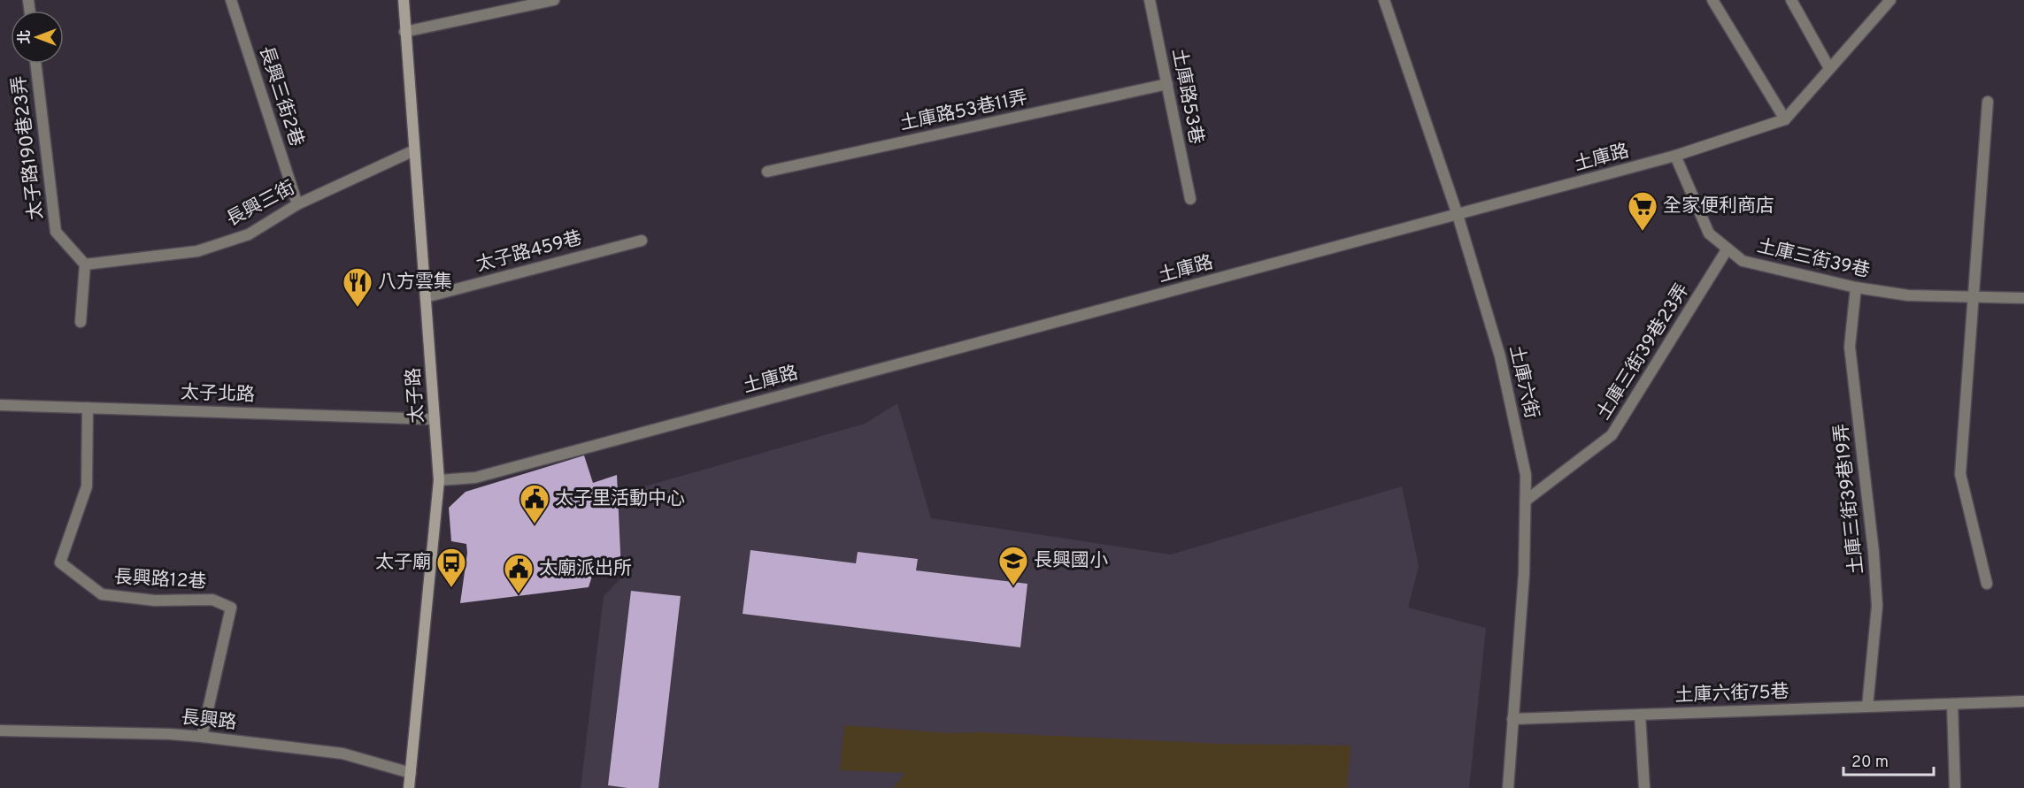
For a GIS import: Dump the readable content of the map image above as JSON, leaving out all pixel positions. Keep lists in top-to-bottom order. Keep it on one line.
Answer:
{"streets":{"street":["長興三街2巷","土庫路53巷","土庫路53巷11弄","太子路190巷23弄","土庫路","長興三街","太子路459巷","土庫三街39巷","土庫三街39巷23弄","土庫六街","太子北路","太子路","土庫三街39巷19弄","長興路12巷","土庫六街75巷","長興路"]},"crossings":[["長興三街2巷","長興三街"],["土庫路53巷","土庫路53巷11弄"],["太子路190巷23弄","長興三街"],["土庫路","土庫三街39巷"],["土庫路","土庫六街"],["土庫路","太子路"],["長興三街","太子路"],["太子路459巷","太子路"],["土庫三街39巷","土庫三街39巷23弄"],["土庫三街39巷","土庫三街39巷19弄"],["土庫三街39巷23弄","土庫六街"],["土庫六街","土庫六街75巷"],["太子北路","太子路"],["太子北路","長興路12巷"],["太子路","長興路"],["土庫三街39巷19弄","土庫六街75巷"],["長興路12巷","長興路"]],"places":{"supermarket":["全家便利商店"],"restaurant":["八方雲集"],"public building":["太子里活動中心","太廟派出所"],"school or university":["長興國小"],"bus stop":["太子廟"]},"scale_bar":"20 m","north":"left"}
